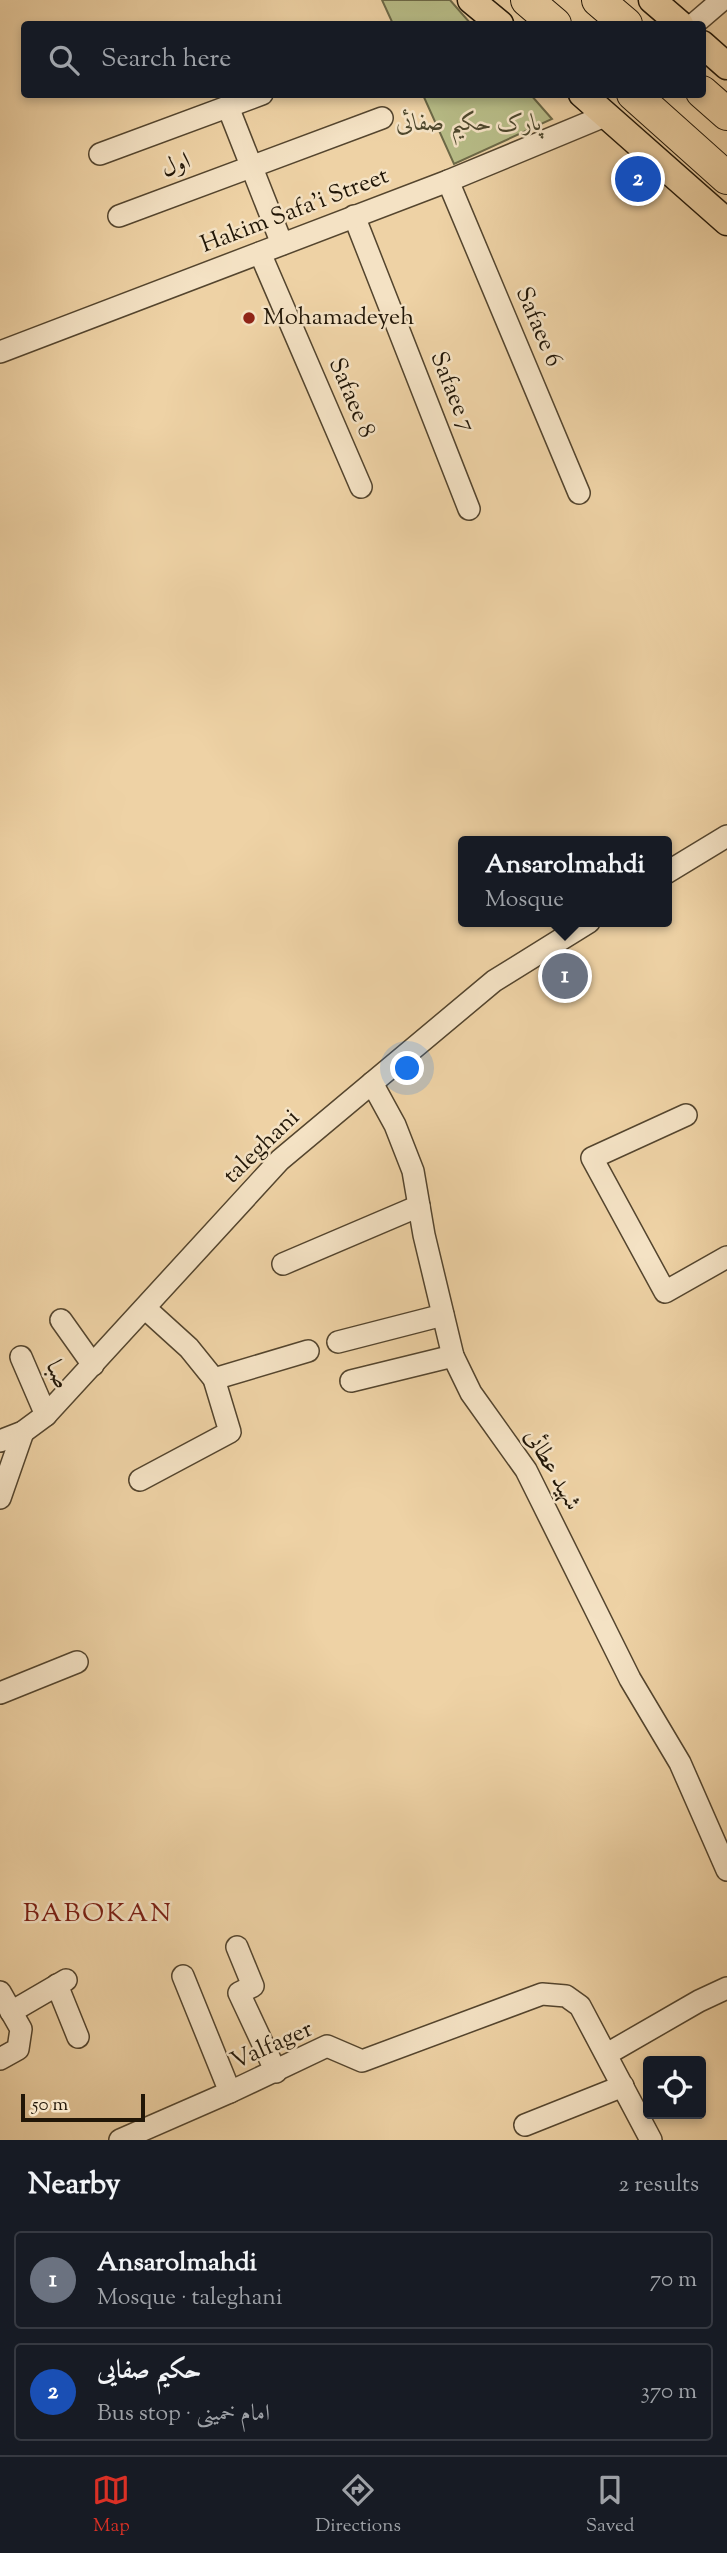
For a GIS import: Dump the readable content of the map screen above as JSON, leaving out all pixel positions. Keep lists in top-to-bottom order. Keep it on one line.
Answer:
{"streets":{"street":["اول","Hakim Safa'i Street","Safaee 6","Safaee 7","Safaee 8","taleghani","صبا","شهید عطائی","Valfager"]},"crossings":[["Hakim Safa'i Street","Safaee 6"],["Hakim Safa'i Street","Safaee 7"],["Hakim Safa'i Street","Safaee 8"],["taleghani","صبا"],["taleghani","شهید عطائی"]],"districts":["BABOKAN"],"parks":["پارک حکیم صفائی"],"places":["Mohamadeyeh"],"scale_bar":"50 m","page":{"search":"Search here","pins":["2","1"],"popup":["Ansarolmahdi","Mosque"],"scale":"50 m","heading":["Nearby","2 results"],"list":[{"mark":"1","name":"Ansarolmahdi","note":"Mosque · taleghani","value":"70 m"},{"mark":"2","name":"حکیم صفایی","note":"Bus stop · امام خمینی","value":"370 m"}],"nav":["Map","Directions","Saved"]}}
